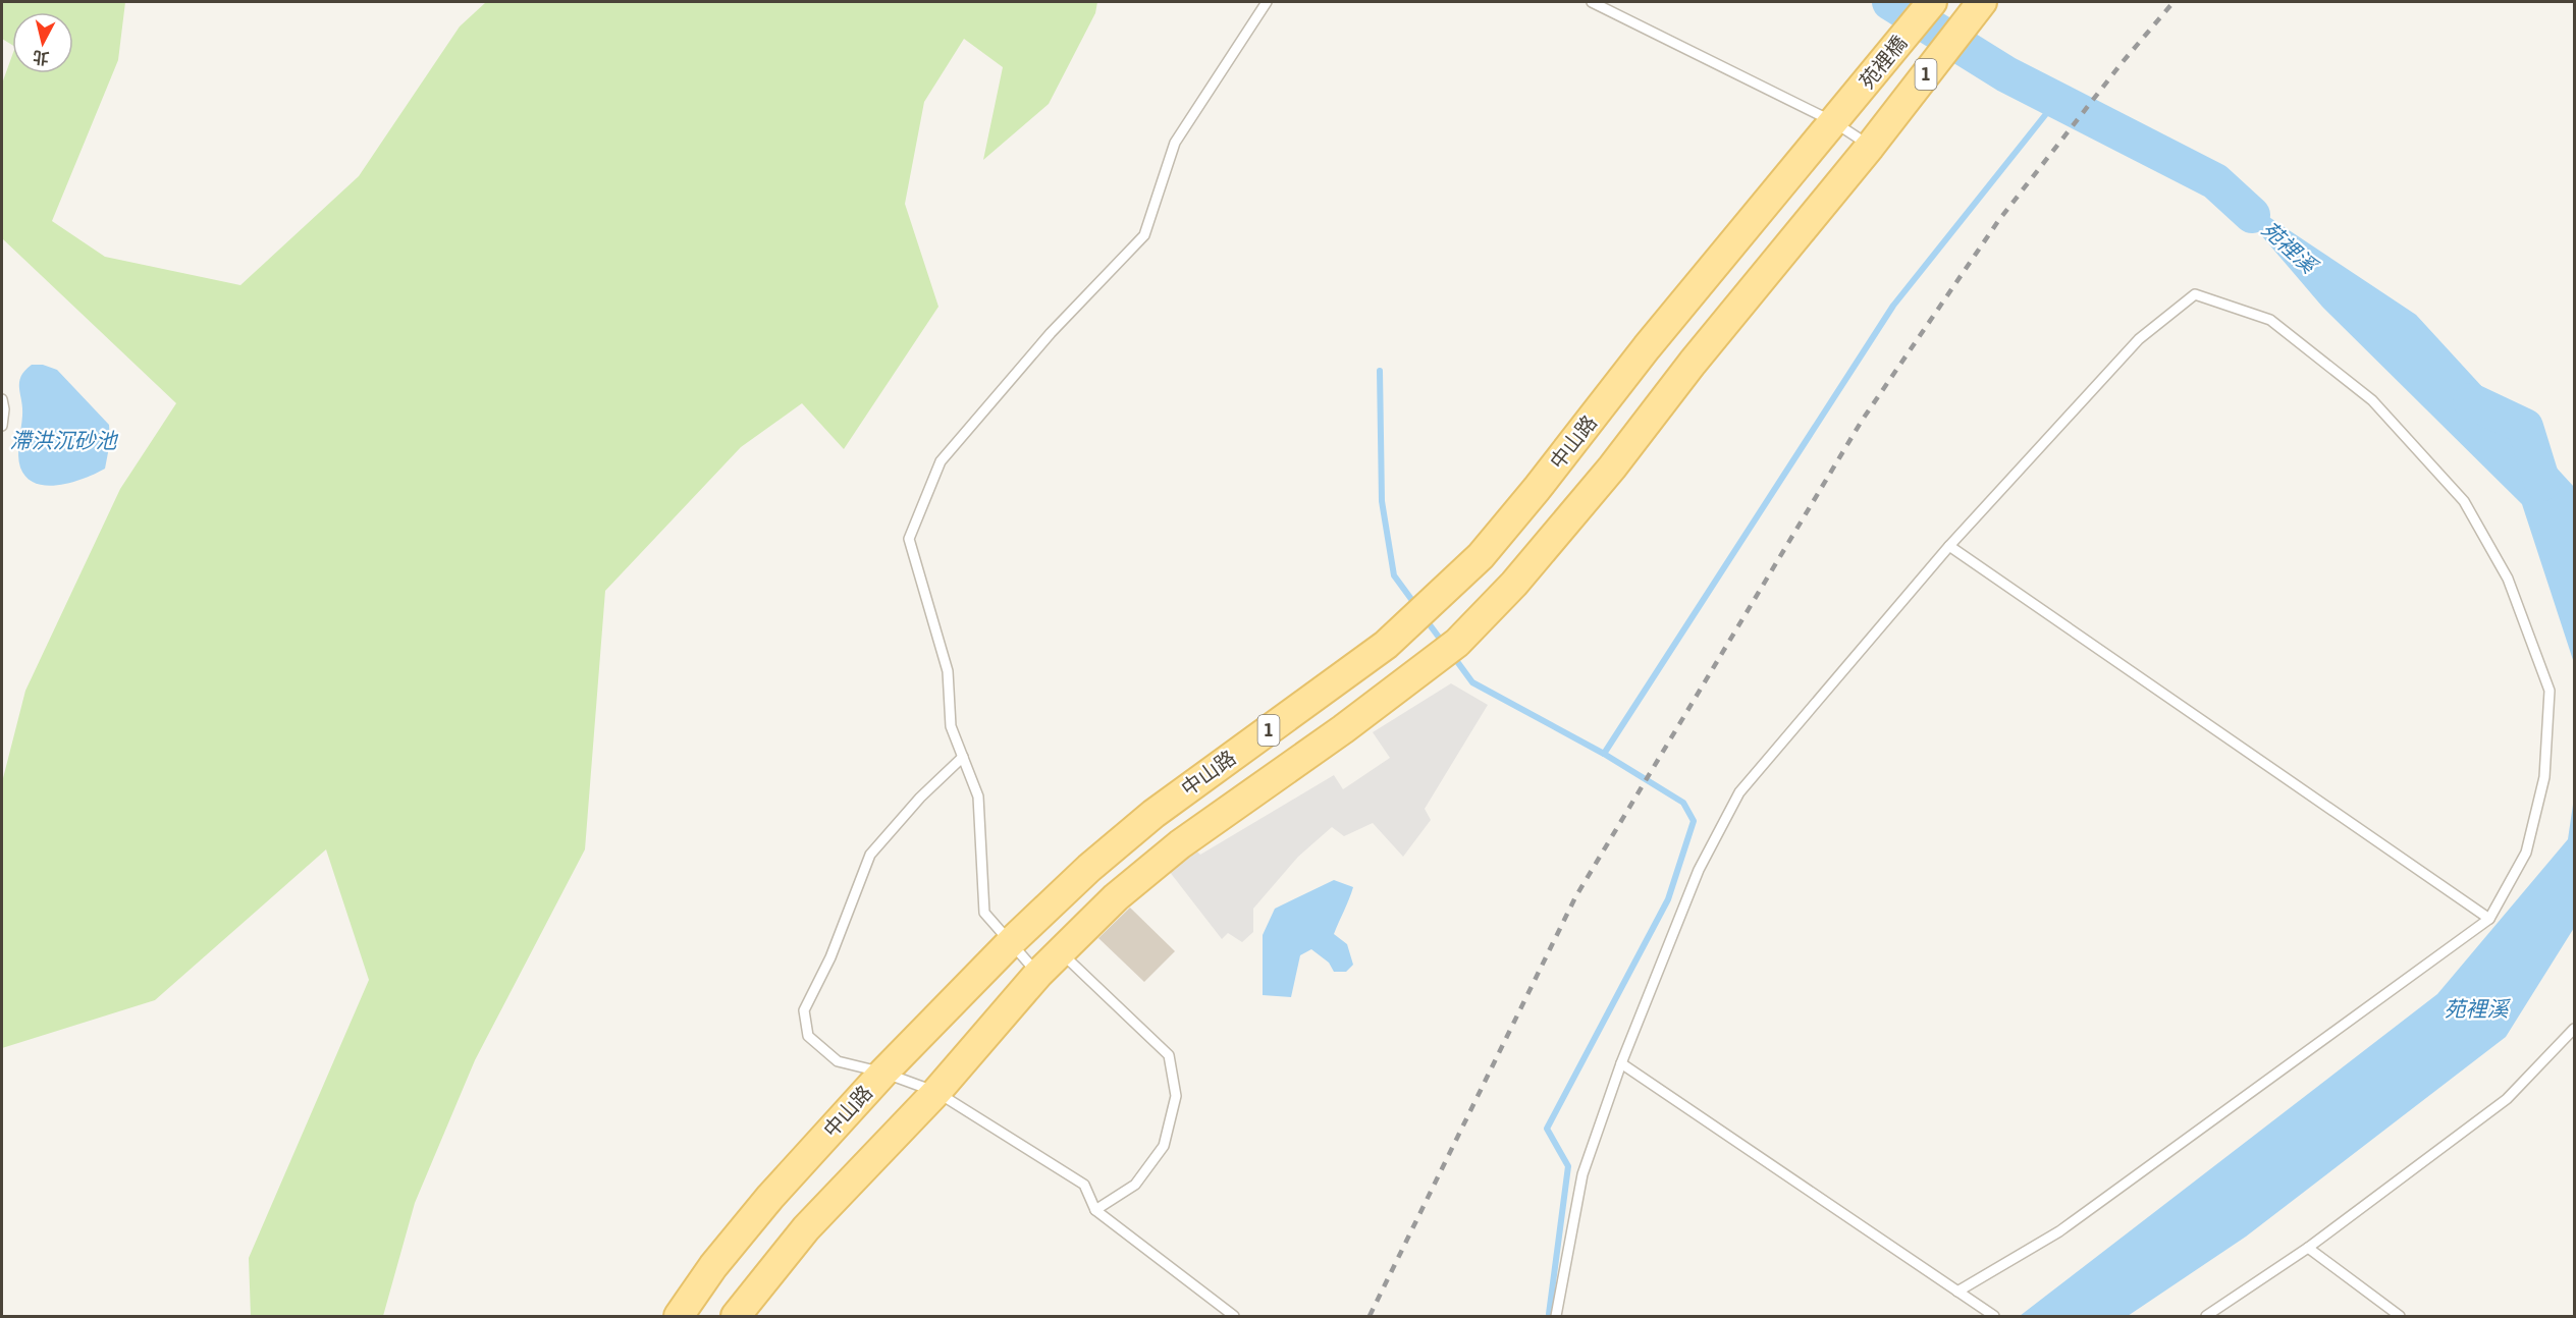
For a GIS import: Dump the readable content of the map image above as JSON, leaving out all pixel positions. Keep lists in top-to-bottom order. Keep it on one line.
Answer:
{"streets":{"main road":["苑裡橋","1","中山路"]},"crossings":[["苑裡橋","中山路"]],"water":["苑裡溪","滯洪沉砂池"],"north":"bottom"}
